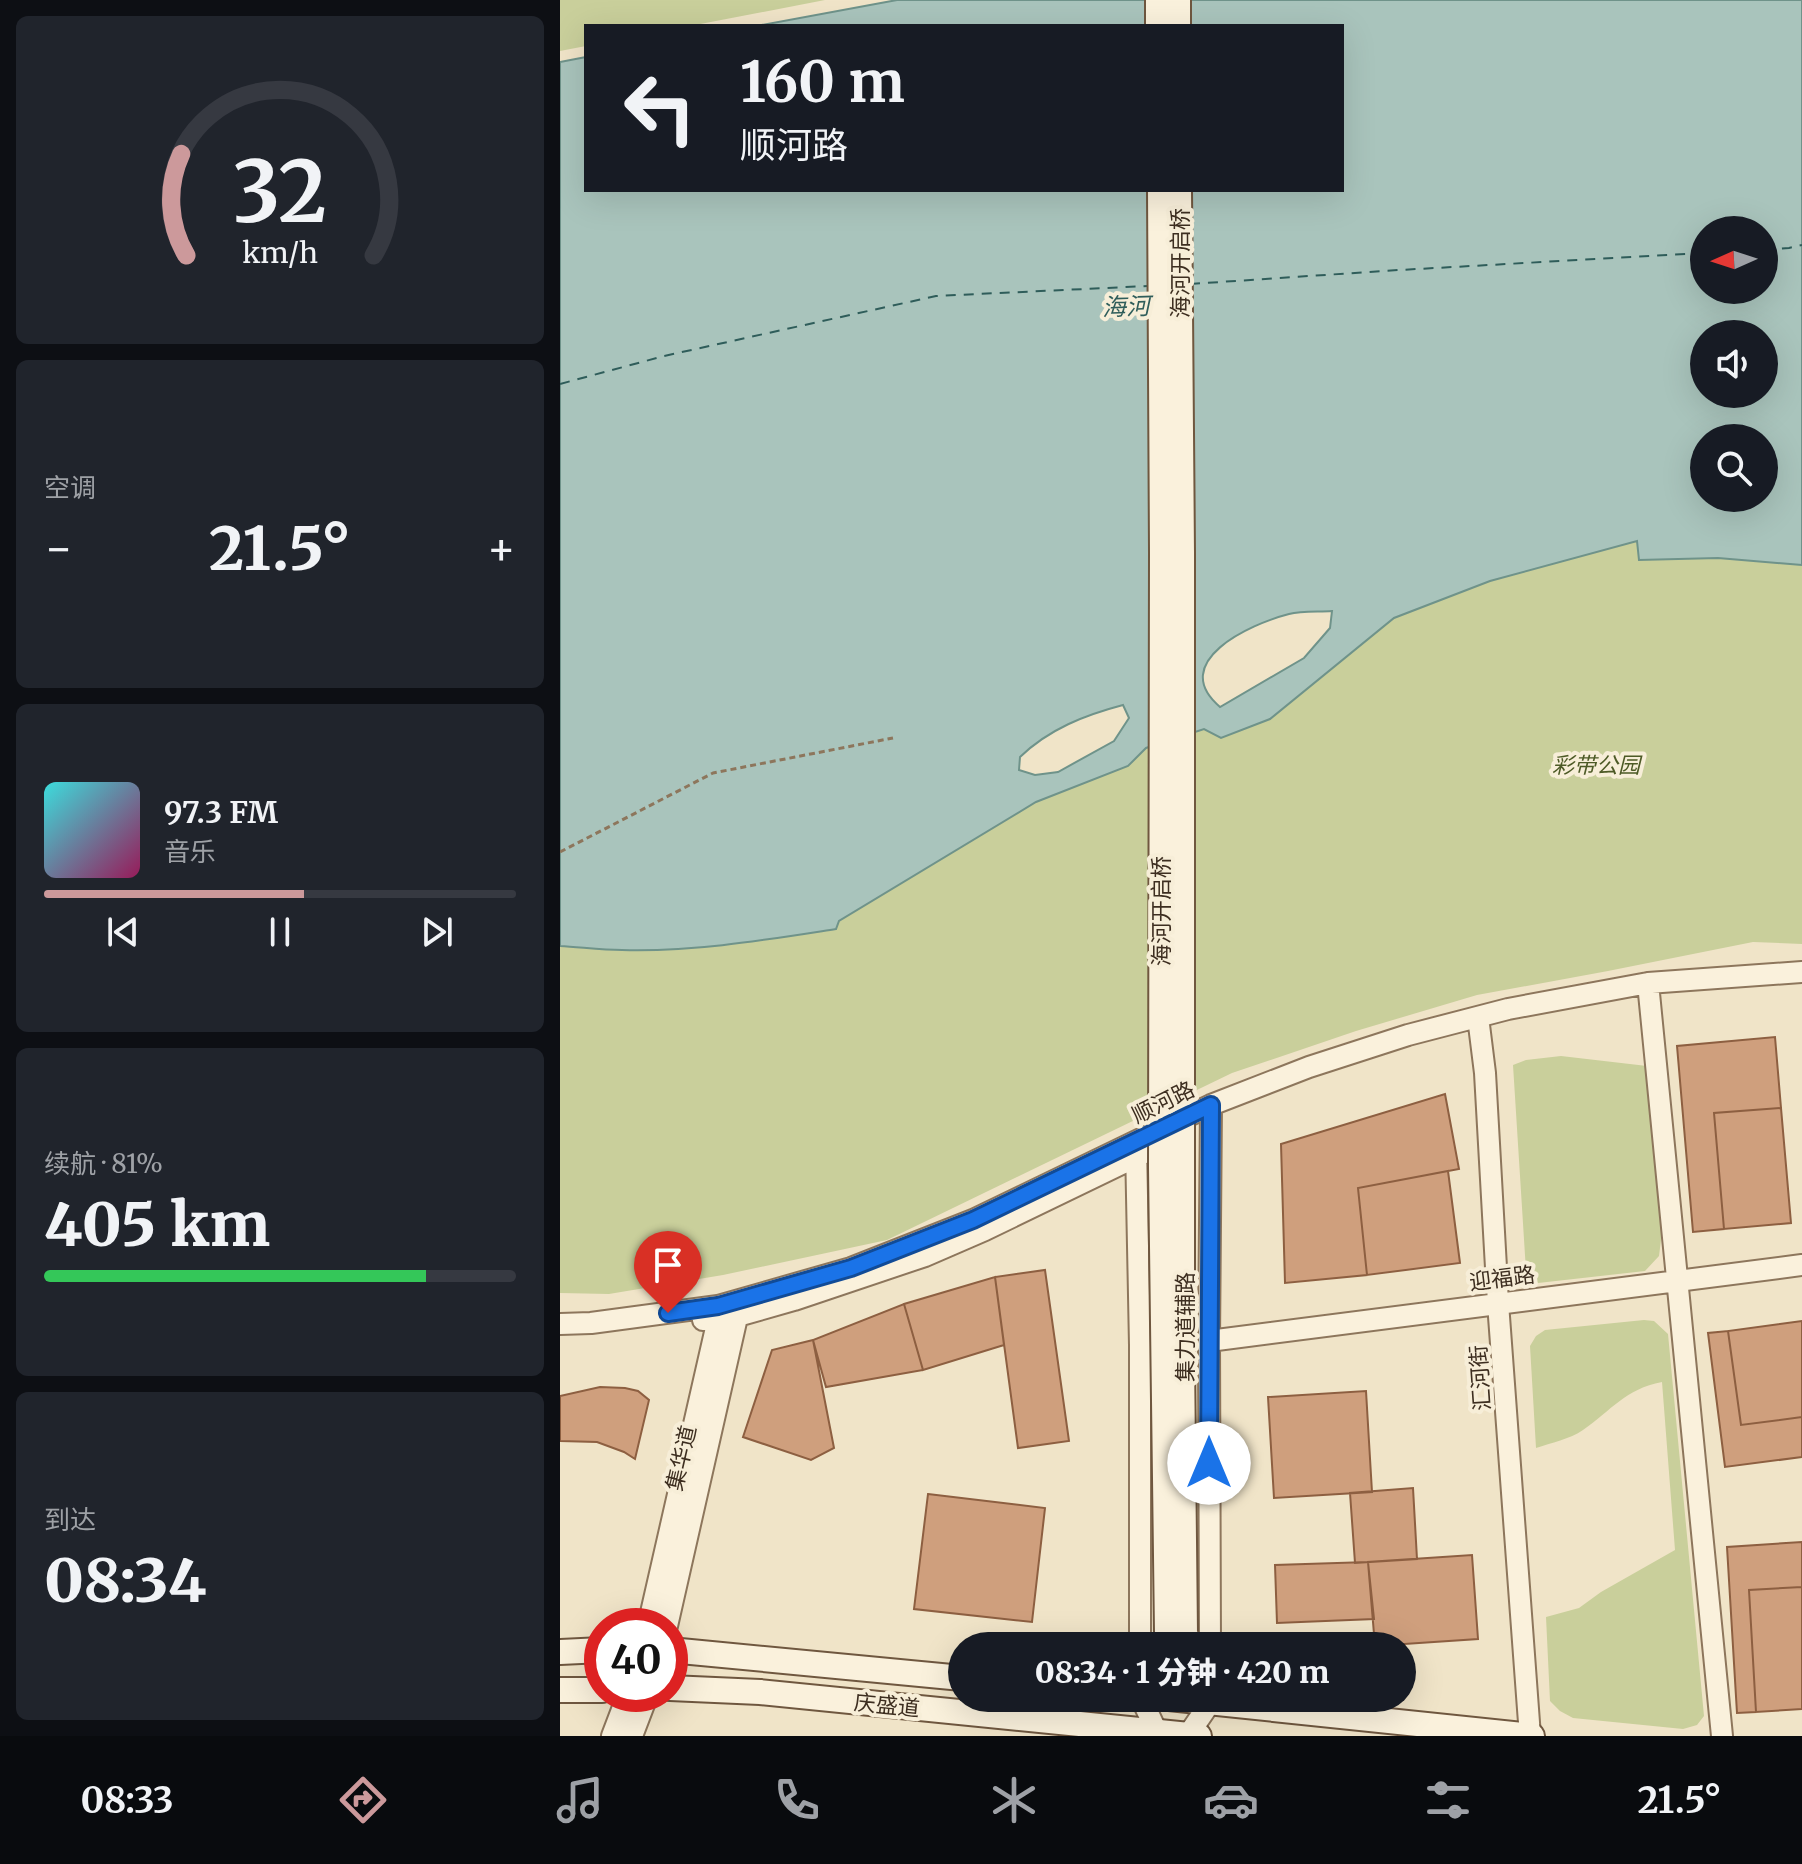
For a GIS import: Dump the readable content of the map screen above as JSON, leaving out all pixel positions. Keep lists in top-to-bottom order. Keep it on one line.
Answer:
{"streets":{"main road":["海河开启桥","庆盛道"],"street":["顺河路","迎福路","集力道辅路","汇河街","集华道"]},"crossings":[["顺河路","集力道辅路"],["顺河路","汇河街"],["顺河路","集华道"],["迎福路","集力道辅路"],["迎福路","汇河街"]],"water":["海河"],"parks":["彩带公园"],"north":"left","page":{"turn":["160 m","顺河路"],"tile":["空调",["续航 · 81%","405 km"],["到达","08:34"]],"heat":["−","21.5°","+"],"song":["97.3 FM","音乐"],"limit":"40","trip":"08:34 · 1 分钟 · 420 m","tabs":["08:33","21.5°"],"gauge":["32","km/h"]}}
